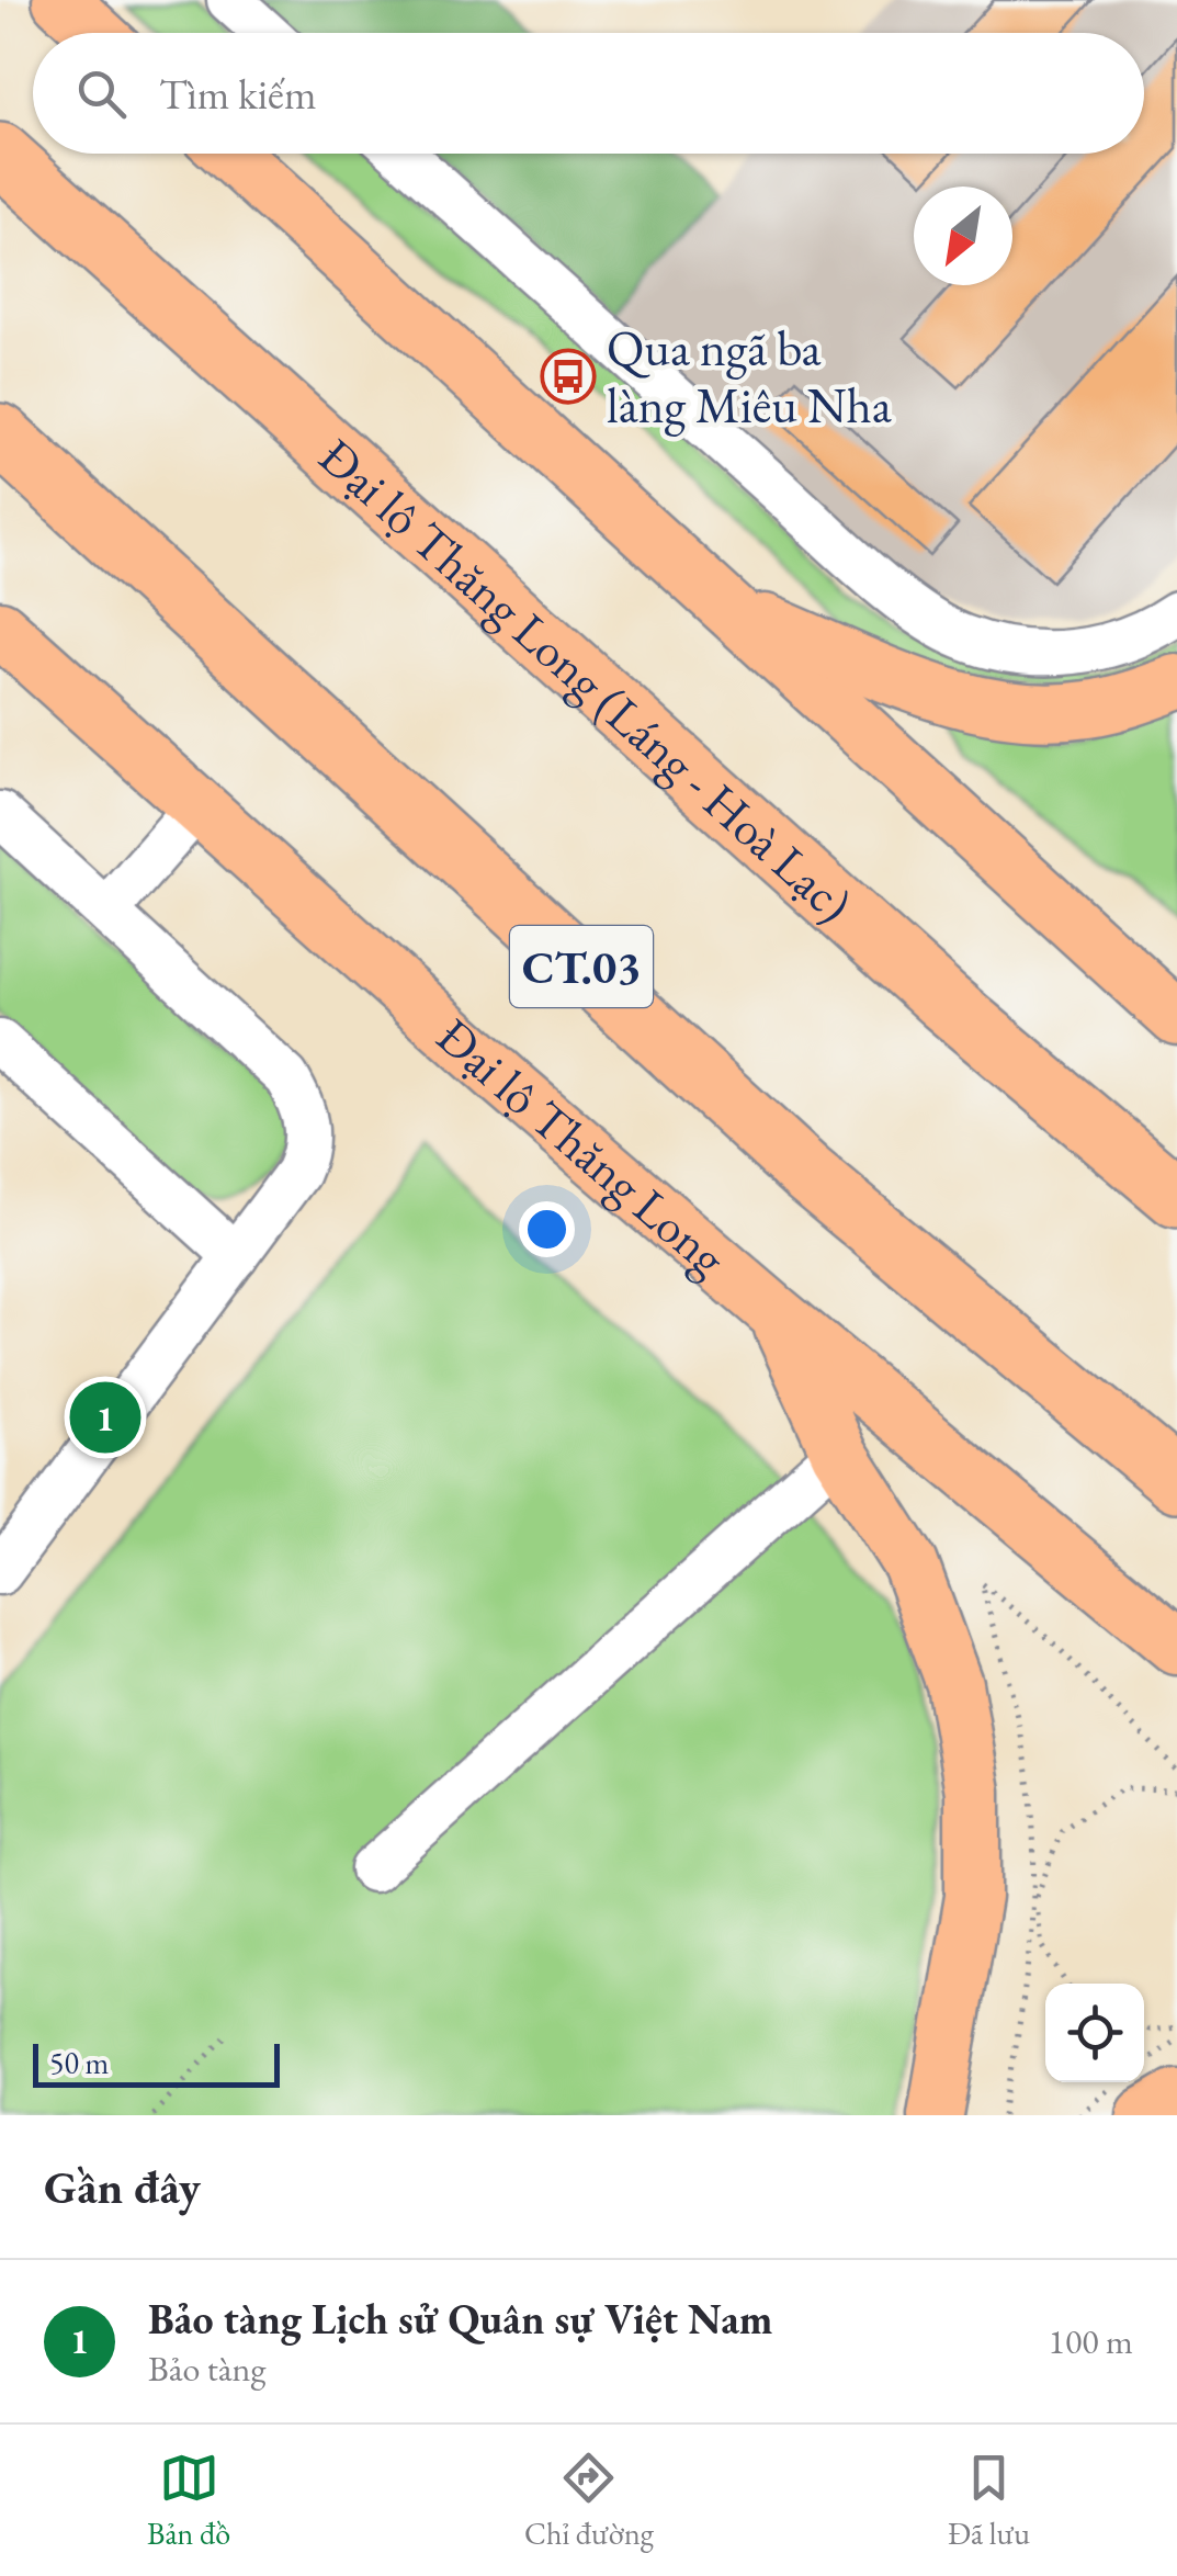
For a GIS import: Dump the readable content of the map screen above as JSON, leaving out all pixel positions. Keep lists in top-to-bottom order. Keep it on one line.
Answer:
{"streets":{"highway":["Đại lộ Thăng Long (Láng - Hoà Lạc)","CT.03"],"main road":["Đại lộ Thăng Long"]},"places":{"bus stop":["Qua ngã ba làng Miêu Nha"]},"scale_bar":"50 m","north":"bottom left","page":{"search":"Tìm kiếm","pins":"1","scale":"50 m","heading":"Gần đây","list":[{"mark":"1","name":"Bảo tàng Lịch sử Quân sự Việt Nam","note":"Bảo tàng","value":"100 m"}],"nav":["Bản đồ","Chỉ đường","Đã lưu"]}}
